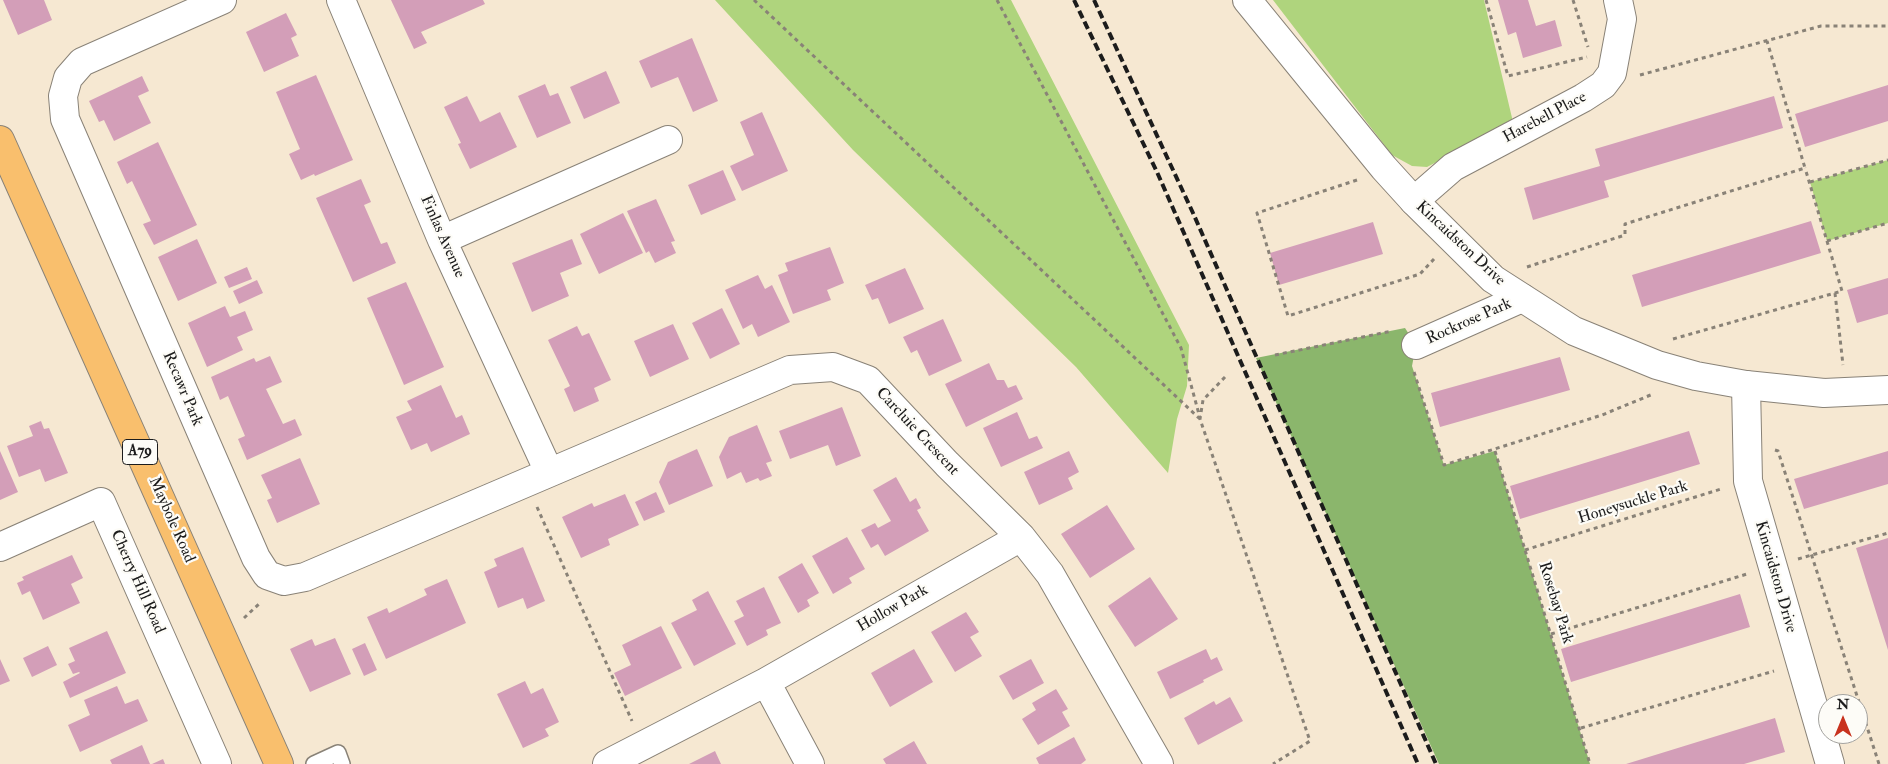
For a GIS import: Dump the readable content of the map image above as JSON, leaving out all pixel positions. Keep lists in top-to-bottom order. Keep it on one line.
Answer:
{"streets":{"main road":["A79","Maybole Road"],"street":["Harebell Place","Finlas Avenue","Kincaidston Drive","Rockrose Park","Recawr Park","Carcluie Crescent","Cherry Hill Road","Hollow Park"],"path":["Honeysuckle Park","Rosebay Park"]},"crossings":[["Harebell Place","Kincaidston Drive"],["Finlas Avenue","Carcluie Crescent"],["Kincaidston Drive","Rockrose Park"],["Kincaidston Drive","Honeysuckle Park"],["Carcluie Crescent","Hollow Park"],["Honeysuckle Park","Rosebay Park"]],"north":"top"}
